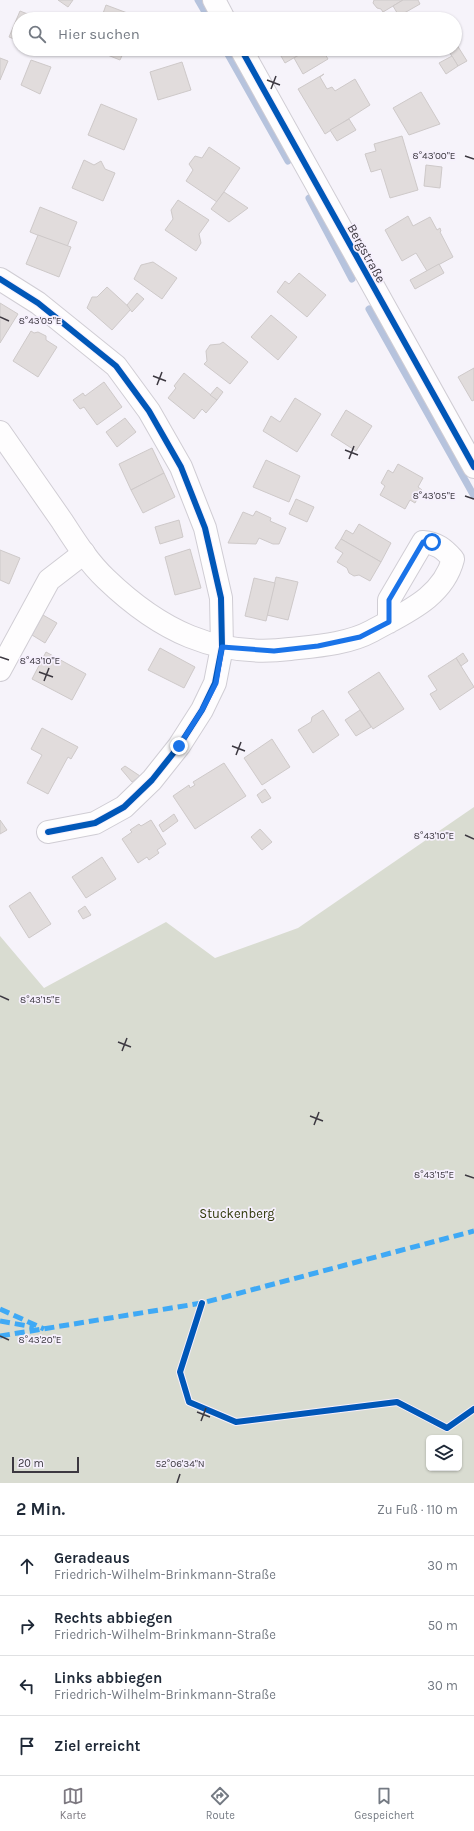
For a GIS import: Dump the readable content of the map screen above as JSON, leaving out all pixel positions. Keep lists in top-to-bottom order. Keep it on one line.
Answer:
{"streets":{"street":["Bergstraße"]},"parks":["Stuckenberg"],"scale_bar":"20 m","page":{"search":"Hier suchen","scale":"20 m","heading":["2 Min.","Zu Fuß · 110 m"],"list":[["Geradeaus","Friedrich-Wilhelm-Brinkmann-Straße","30 m"],["Rechts abbiegen","Friedrich-Wilhelm-Brinkmann-Straße","50 m"],["Links abbiegen","Friedrich-Wilhelm-Brinkmann-Straße","30 m"],"Ziel erreicht"],"nav":["Karte","Route","Gespeichert"]},"coordinates":["8°43'00\"E","8°43'05\"E","8°43'10\"E","8°43'15\"E","8°43'20\"E","52°06'34\"N"]}
